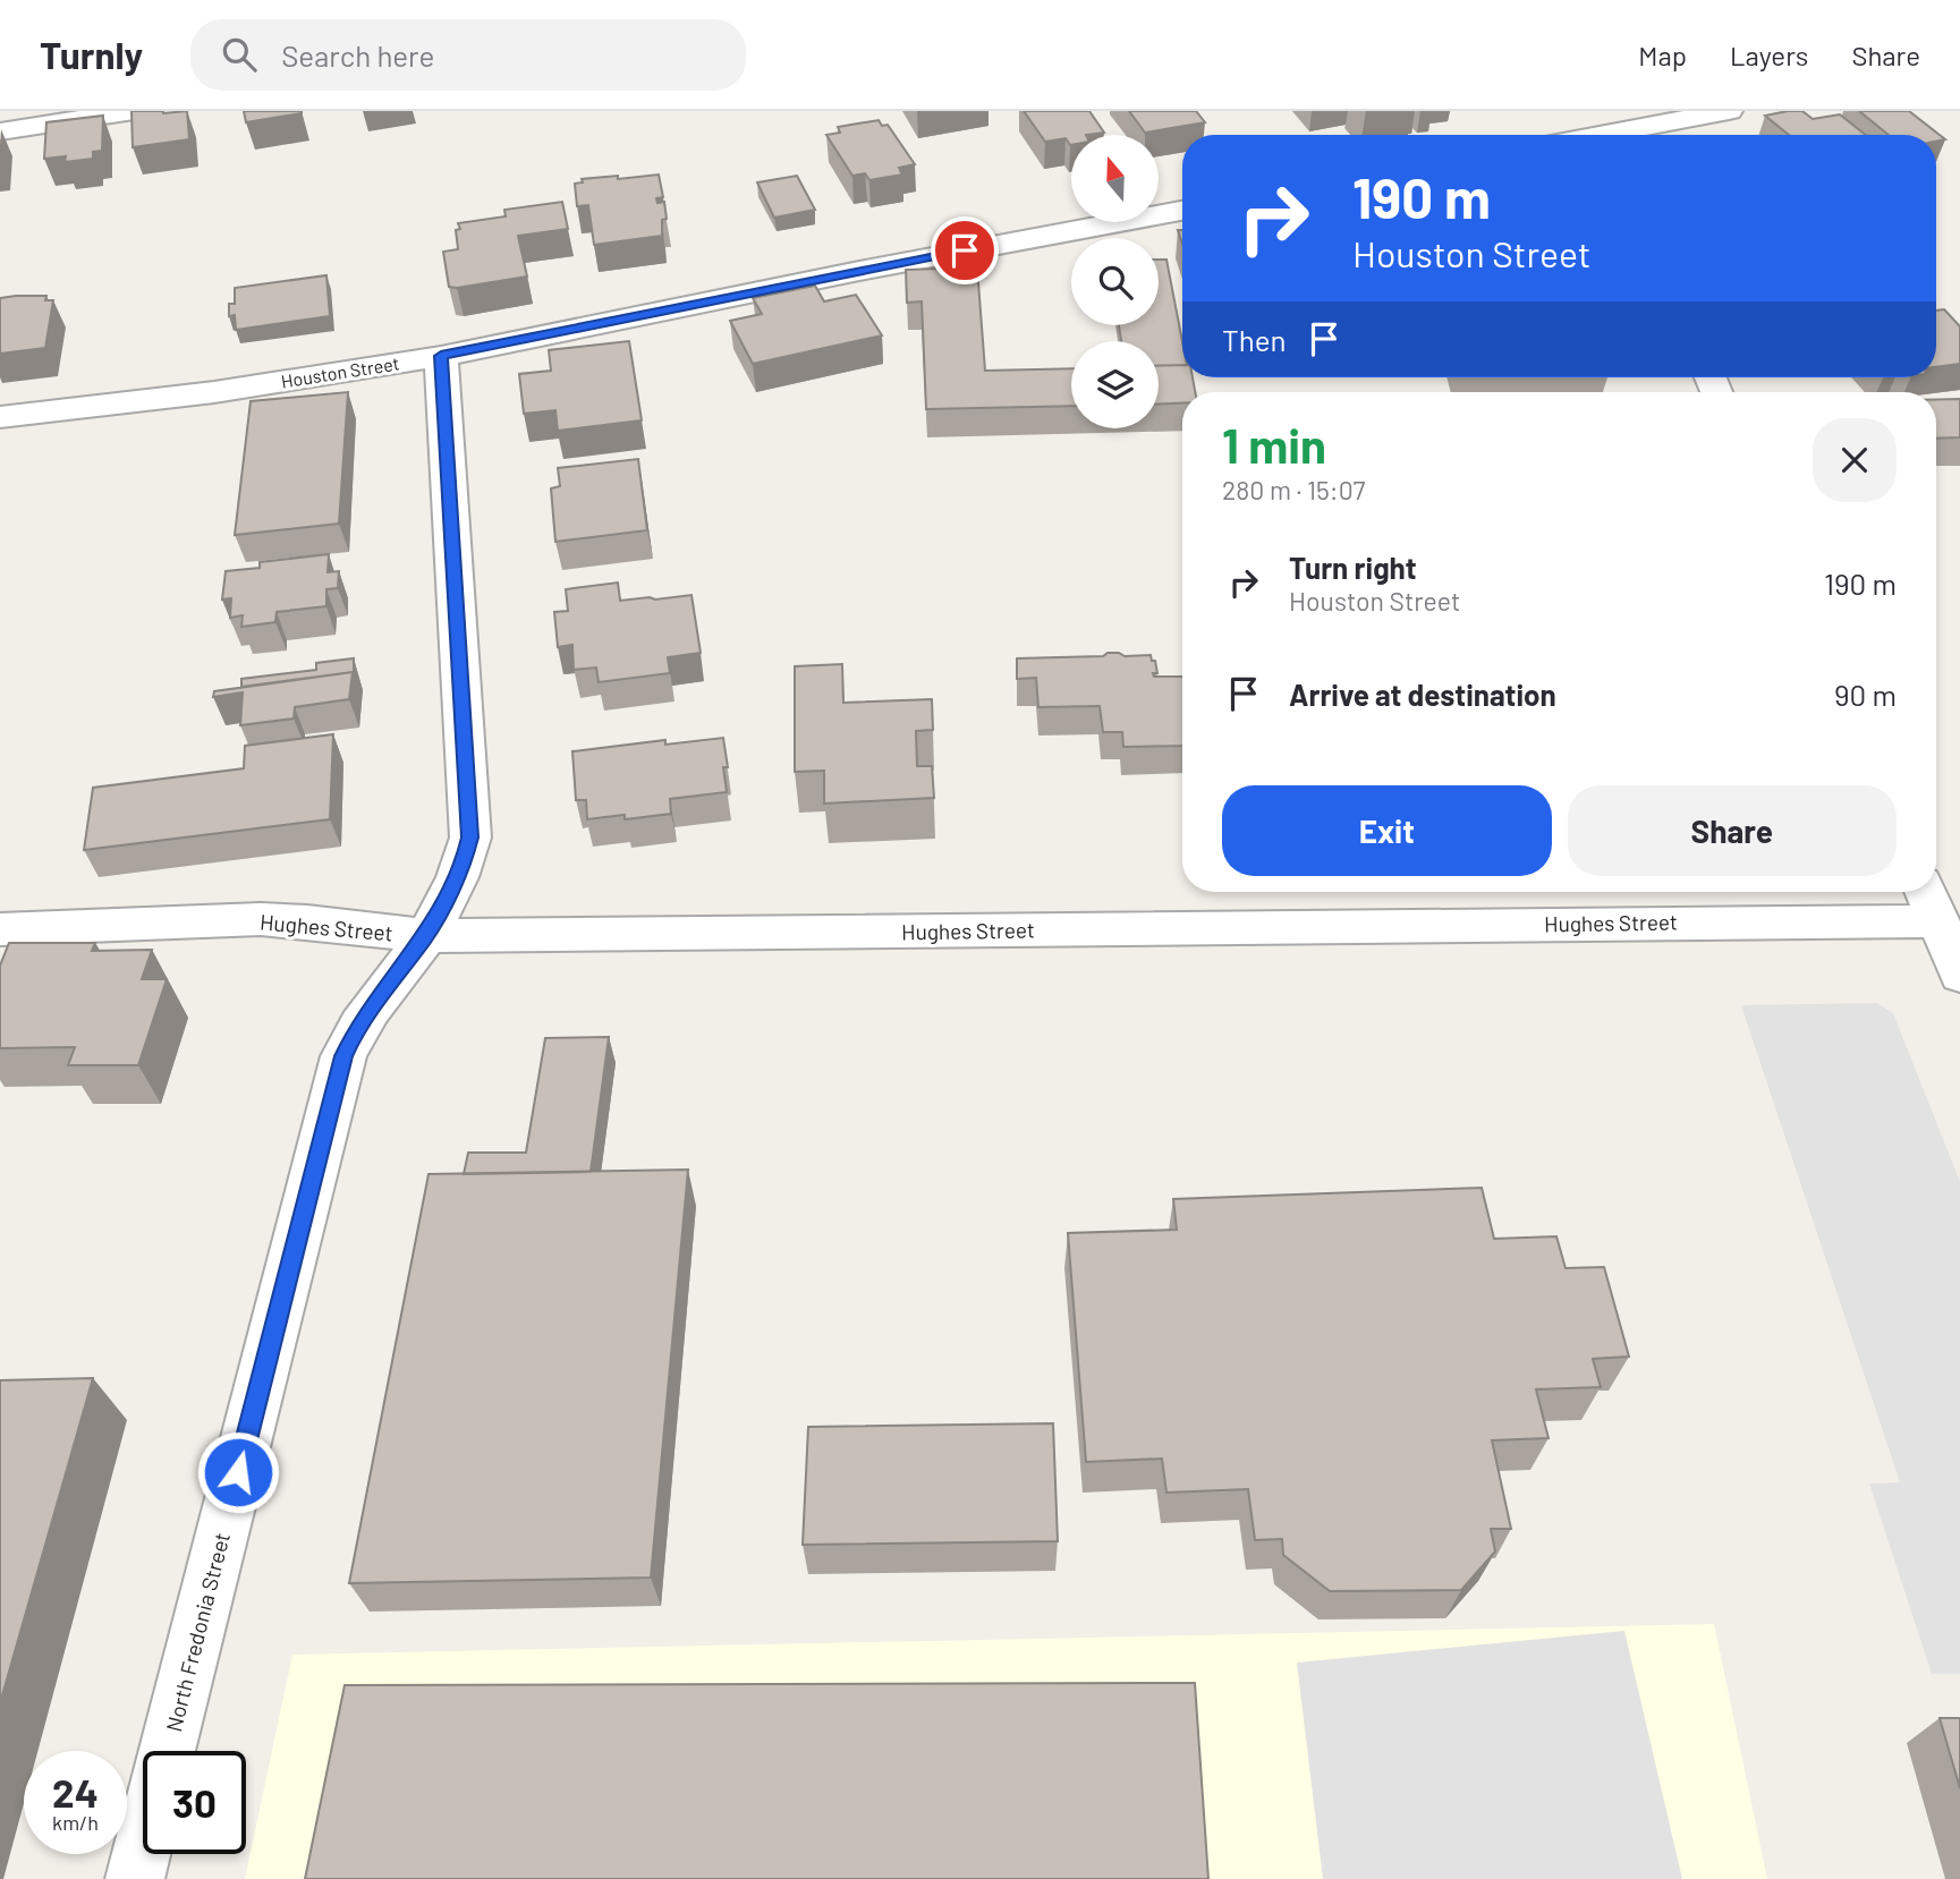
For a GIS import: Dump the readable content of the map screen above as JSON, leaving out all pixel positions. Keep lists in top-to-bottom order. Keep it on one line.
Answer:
{"streets":{"street":["Houston Street","Hughes Street","North Fredonia Street"]},"crossings":[["Houston Street","North Fredonia Street"],["Hughes Street","North Fredonia Street"]],"north":"top","page":{"header":"Turnly","search":"Search here","nav":["Map","Layers","Share"],"turn":["190 m","Houston Street"],"then":"Then","heading":["1 min","280 m · 15:07"],"list":[{"name":"Turn right","note":"Houston Street","value":"190 m"},{"name":"Arrive at destination","value":"90 m"}],"buttons":["Exit","Share"],"speed":"24 km/h","limit":"30"}}
